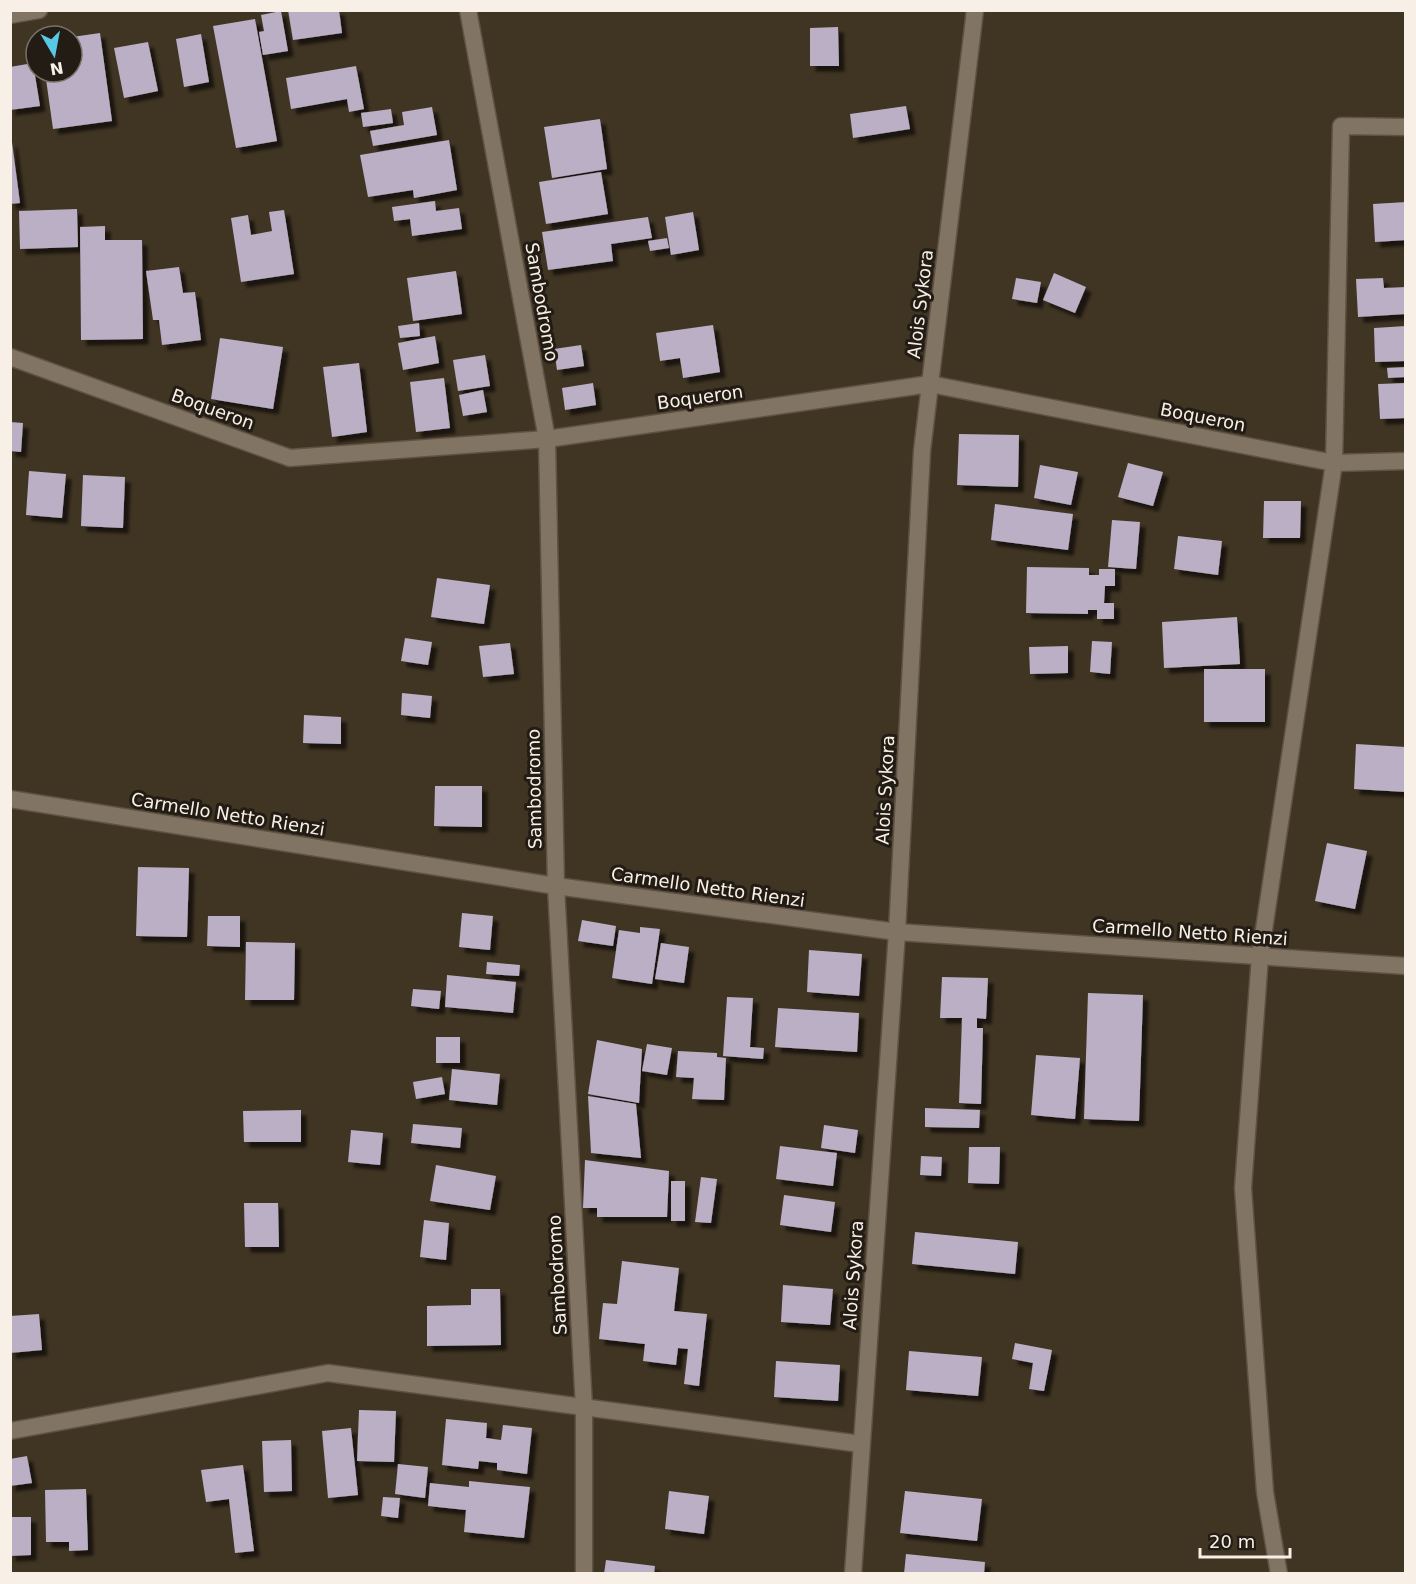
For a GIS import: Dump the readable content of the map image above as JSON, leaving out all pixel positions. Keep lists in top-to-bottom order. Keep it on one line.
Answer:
{"streets":{"street":["Sambodromo","Alois Sykora","Boqueron","Carmello Netto Rienzi"]},"crossings":[["Sambodromo","Boqueron"],["Sambodromo","Carmello Netto Rienzi"],["Alois Sykora","Boqueron"],["Alois Sykora","Carmello Netto Rienzi"]],"scale_bar":"20 m","north":"bottom"}
